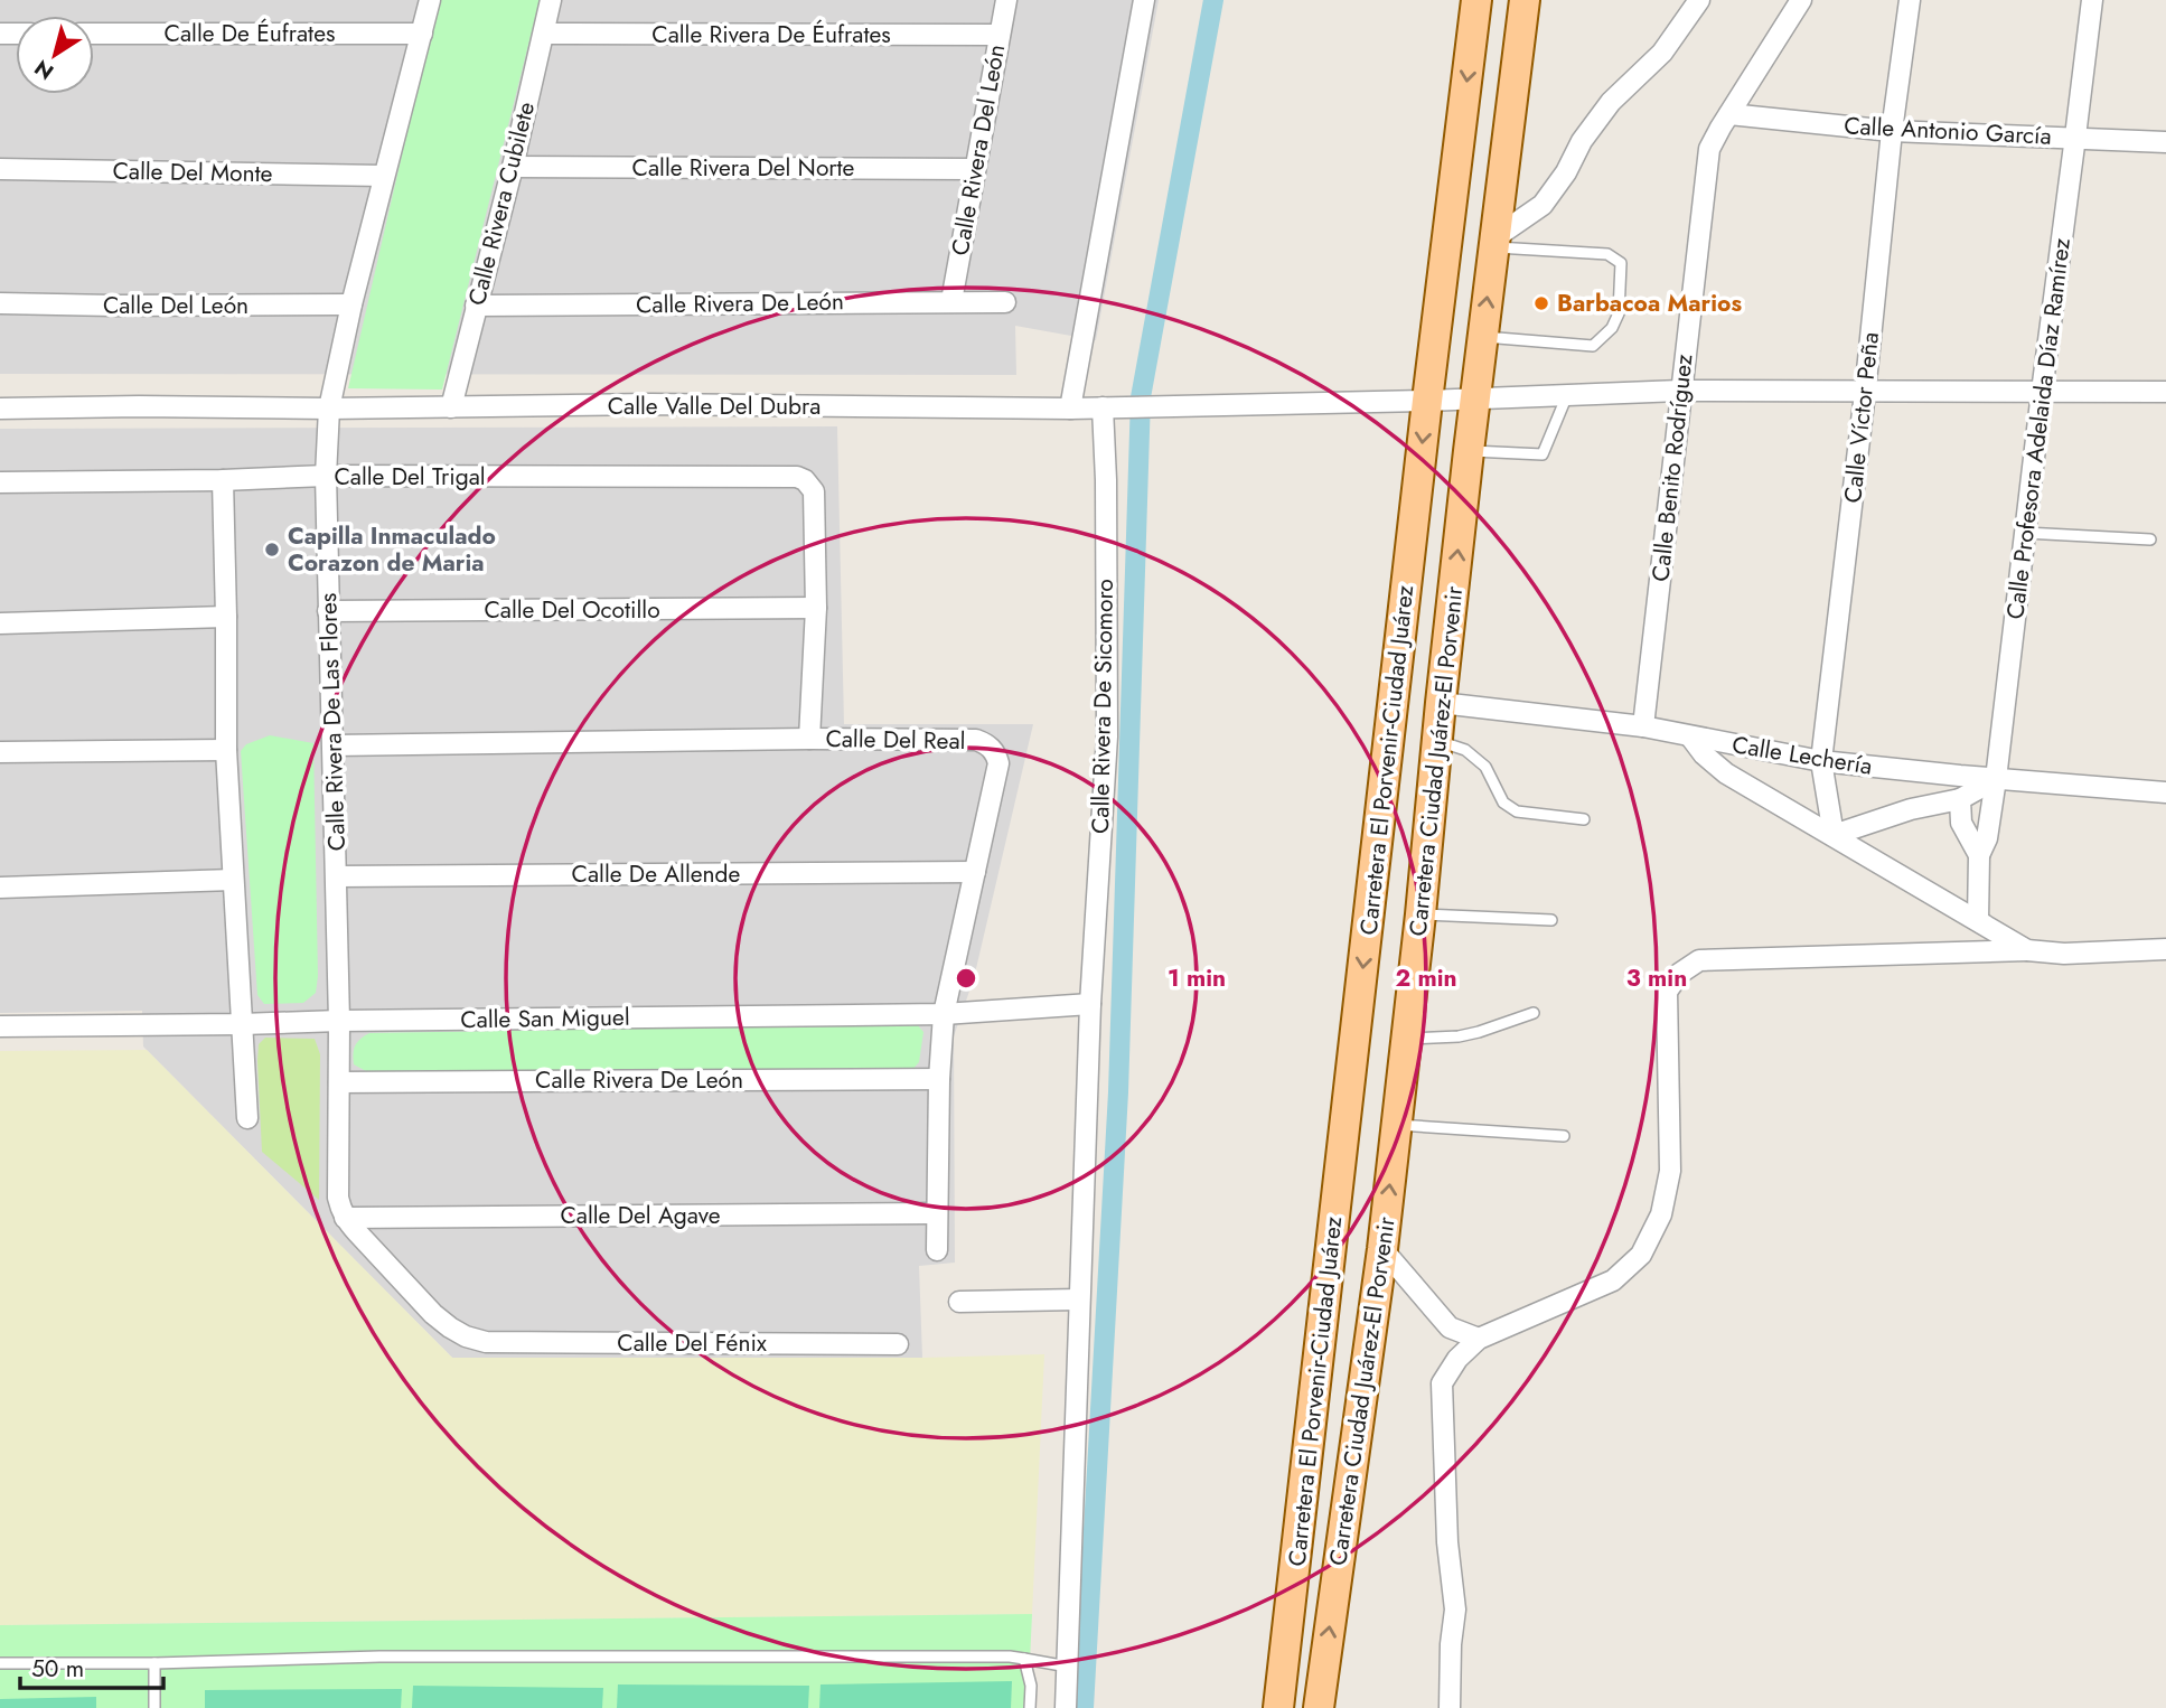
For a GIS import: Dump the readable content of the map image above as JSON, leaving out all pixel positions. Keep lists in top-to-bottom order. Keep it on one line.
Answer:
{"streets":{"main road":["Carretera El Porvenir-Ciudad Juárez","Carretera Ciudad Juárez-El Porvenir"],"street":["Calle De Éufrates","Calle Rivera De Éufrates","Calle Antonio García","Calle Rivera Del León","Calle Rivera Del Norte","Calle Del Monte","Calle Rivera Cubilete","Calle Rivera De León","Calle Del León","Calle Valle Del Dubra","Calle Víctor Peña","Calle Profesora Adelaida Díaz Ramírez","Calle Benito Rodríguez","Calle Del Trigal","Calle Del Ocotillo","Calle Rivera De Sicomoro","Calle Rivera De Las Flores","Calle Del Real","Calle Lechería","Calle De Allende","Calle San Miguel","Calle Del Agave","Calle Del Fénix"]},"crossings":[["Calle De Éufrates","Calle Rivera De Las Flores"],["Calle Rivera De Éufrates","Calle Rivera Del León"],["Calle Rivera De Éufrates","Calle Rivera Cubilete"],["Calle Antonio García","Calle Víctor Peña"],["Calle Antonio García","Calle Profesora Adelaida Díaz Ramírez"],["Calle Antonio García","Calle Benito Rodríguez"],["Calle Rivera Del León","Calle Rivera Del Norte"],["Calle Rivera Del León","Calle Rivera De León"],["Calle Rivera Del Norte","Calle Rivera Cubilete"],["Calle Del Monte","Calle Rivera De Las Flores"],["Calle Rivera Cubilete","Calle Rivera De León"],["Calle Rivera Cubilete","Calle Valle Del Dubra"],["Calle Rivera De León","Calle Rivera De Las Flores"],["Calle Rivera De León","Calle Del Real"],["Calle Del León","Calle Rivera De Las Flores"],["Calle Valle Del Dubra","Calle Víctor Peña"],["Calle Valle Del Dubra","Calle Profesora Adelaida Díaz Ramírez"],["Calle Valle Del Dubra","Calle Benito Rodríguez"],["Calle Valle Del Dubra","Calle Rivera De Sicomoro"],["Calle Valle Del Dubra","Calle Rivera De Las Flores"],["Calle Valle Del Dubra","Carretera El Porvenir-Ciudad Juárez"],["Calle Valle Del Dubra","Carretera Ciudad Juárez-El Porvenir"],["Calle Víctor Peña","Calle Lechería"],["Calle Profesora Adelaida Díaz Ramírez","Calle Lechería"],["Calle Benito Rodríguez","Calle Lechería"],["Calle Del Trigal","Calle Del Ocotillo"],["Calle Del Trigal","Calle Rivera De Las Flores"],["Calle Del Ocotillo","Calle Rivera De Las Flores"],["Calle Rivera De Sicomoro","Calle San Miguel"],["Calle Rivera De Las Flores","Calle Del Real"],["Calle Rivera De Las Flores","Calle De Allende"],["Calle Rivera De Las Flores","Calle San Miguel"],["Calle Rivera De Las Flores","Calle Del Agave"],["Calle Rivera De Las Flores","Calle Del Fénix"],["Calle Del Real","Calle De Allende"],["Calle Del Real","Calle San Miguel"],["Calle Del Real","Calle Del Agave"],["Calle Lechería","Carretera Ciudad Juárez-El Porvenir"],["Calle Del Agave","Calle Del Fénix"]],"one_way":["Carretera El Porvenir-Ciudad Juárez","Carretera Ciudad Juárez-El Porvenir"],"places":["Barbacoa Marios","Capilla Inmaculado Corazon de Maria"],"scale_bar":"50 m","north":"bottom left","rings":["1 min","2 min","3 min"]}
